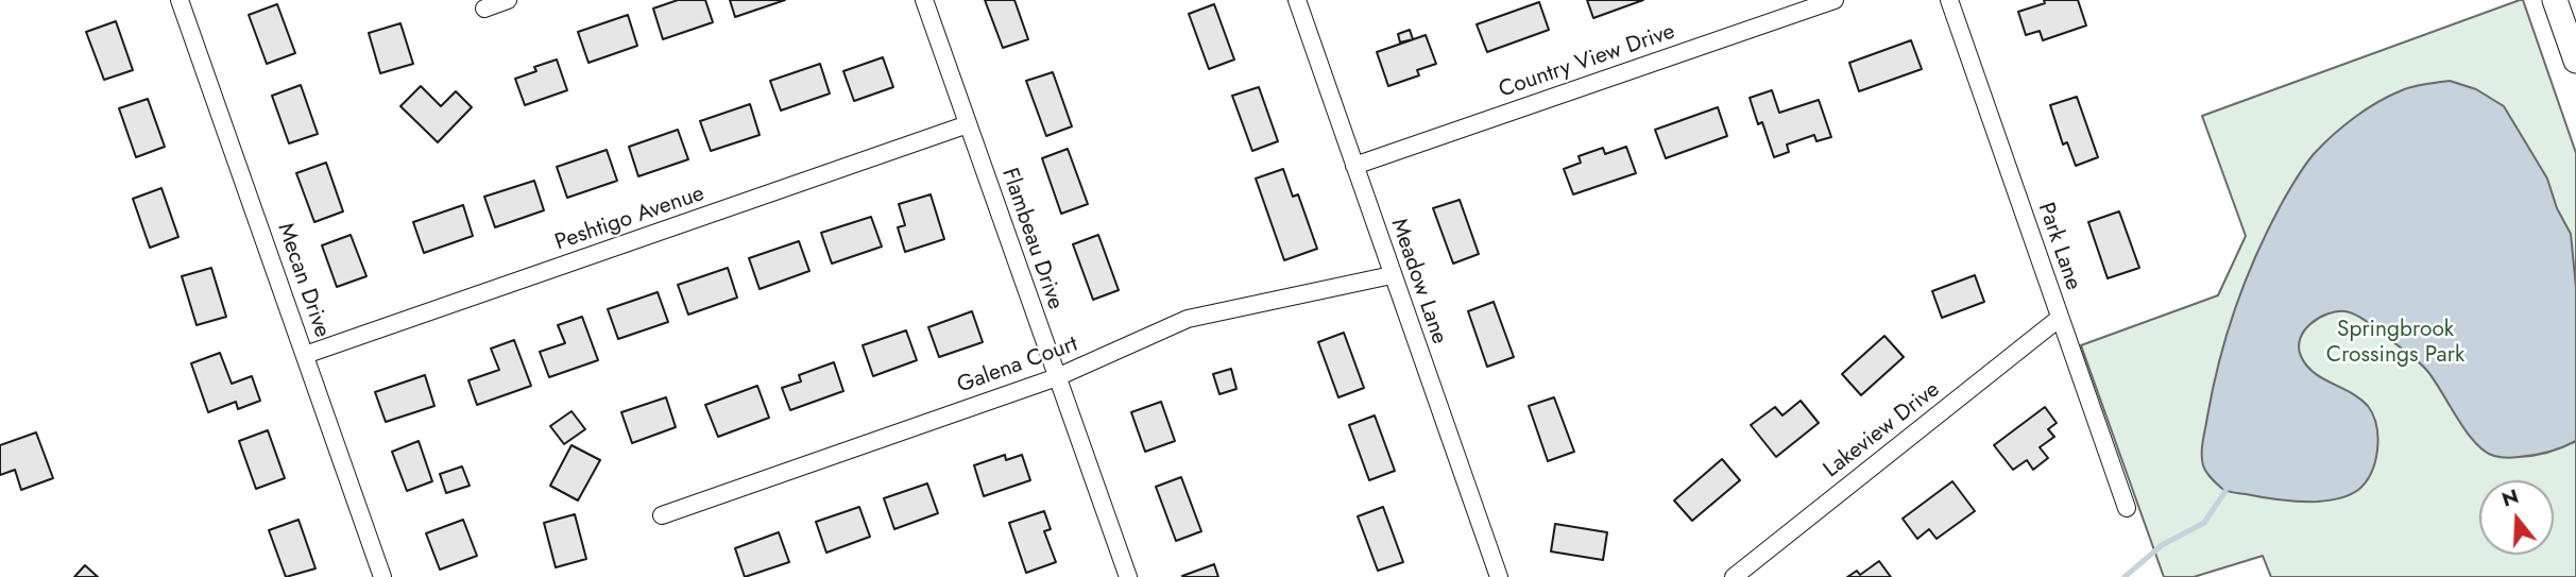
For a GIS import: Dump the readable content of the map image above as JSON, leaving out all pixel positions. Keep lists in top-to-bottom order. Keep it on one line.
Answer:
{"streets":{"street":["Country View Drive","Peshtigo Avenue","Flambeau Drive","Park Lane","Mecan Drive","Meadow Lane","Galena Court","Lakeview Drive"]},"crossings":[["Country View Drive","Meadow Lane"],["Peshtigo Avenue","Flambeau Drive"],["Peshtigo Avenue","Mecan Drive"],["Flambeau Drive","Galena Court"],["Park Lane","Lakeview Drive"],["Meadow Lane","Galena Court"]],"parks":["Springbrook Crossings Park"],"north":"top"}
